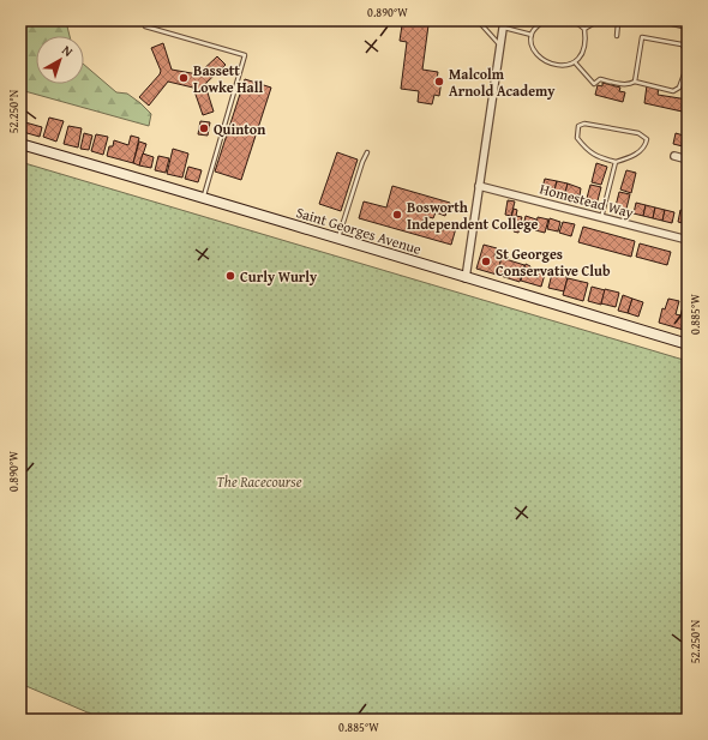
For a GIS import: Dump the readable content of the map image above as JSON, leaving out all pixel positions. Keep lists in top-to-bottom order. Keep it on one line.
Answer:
{"streets":{"street":["Homestead Way","Saint Georges Avenue"]},"parks":["The Racecourse"],"places":["Bassett Lowke Hall","Malcolm Arnold Academy","Quinton","Bosworth Independent College","St Georges Conservative Club","Curly Wurly"],"north":"top right","coordinates":["0.890°W","52.250°N","0.885°W"]}
